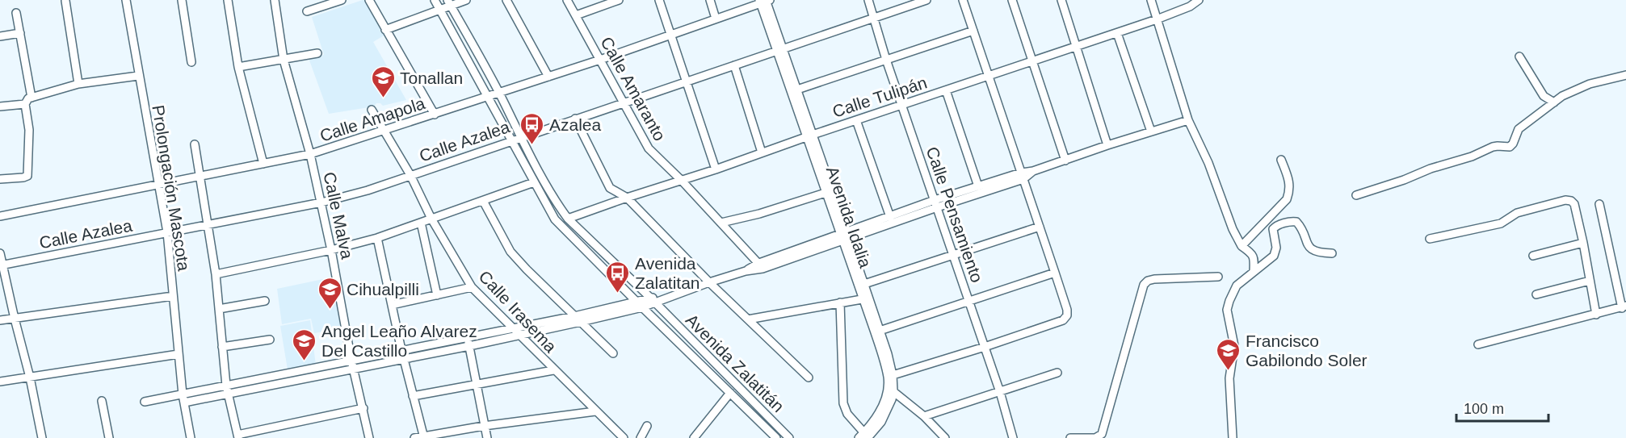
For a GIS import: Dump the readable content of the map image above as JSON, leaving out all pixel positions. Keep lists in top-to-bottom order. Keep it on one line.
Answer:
{"streets":{"street":["Calle Amaranto","Calle Tulipán","Calle Amapola","Calle Azalea","Prolongación Mascota","Calle Pensamiento","Calle Malva","Avenida Idalia","Calle Irasema","Avenida Zalatitán"]},"crossings":[["Calle Amaranto","Calle Tulipán"],["Calle Amaranto","Calle Amapola"],["Calle Amaranto","Calle Azalea"],["Calle Tulipán","Calle Pensamiento"],["Calle Tulipán","Avenida Idalia"],["Calle Tulipán","Avenida Zalatitán"],["Calle Amapola","Prolongación Mascota"],["Calle Amapola","Calle Malva"],["Calle Amapola","Avenida Idalia"],["Calle Amapola","Calle Irasema"],["Calle Amapola","Avenida Zalatitán"],["Calle Azalea","Prolongación Mascota"],["Calle Azalea","Calle Pensamiento"],["Calle Azalea","Calle Malva"],["Calle Azalea","Avenida Idalia"],["Calle Azalea","Calle Irasema"],["Calle Azalea","Avenida Zalatitán"]],"places":{"school or university":["Tonallan","Cihualpilli","Angel Leaño Alvarez Del Castillo","Francisco Gabilondo Soler"],"bus stop":["Azalea","Avenida Zalatitan"]},"scale_bar":"100 m"}
